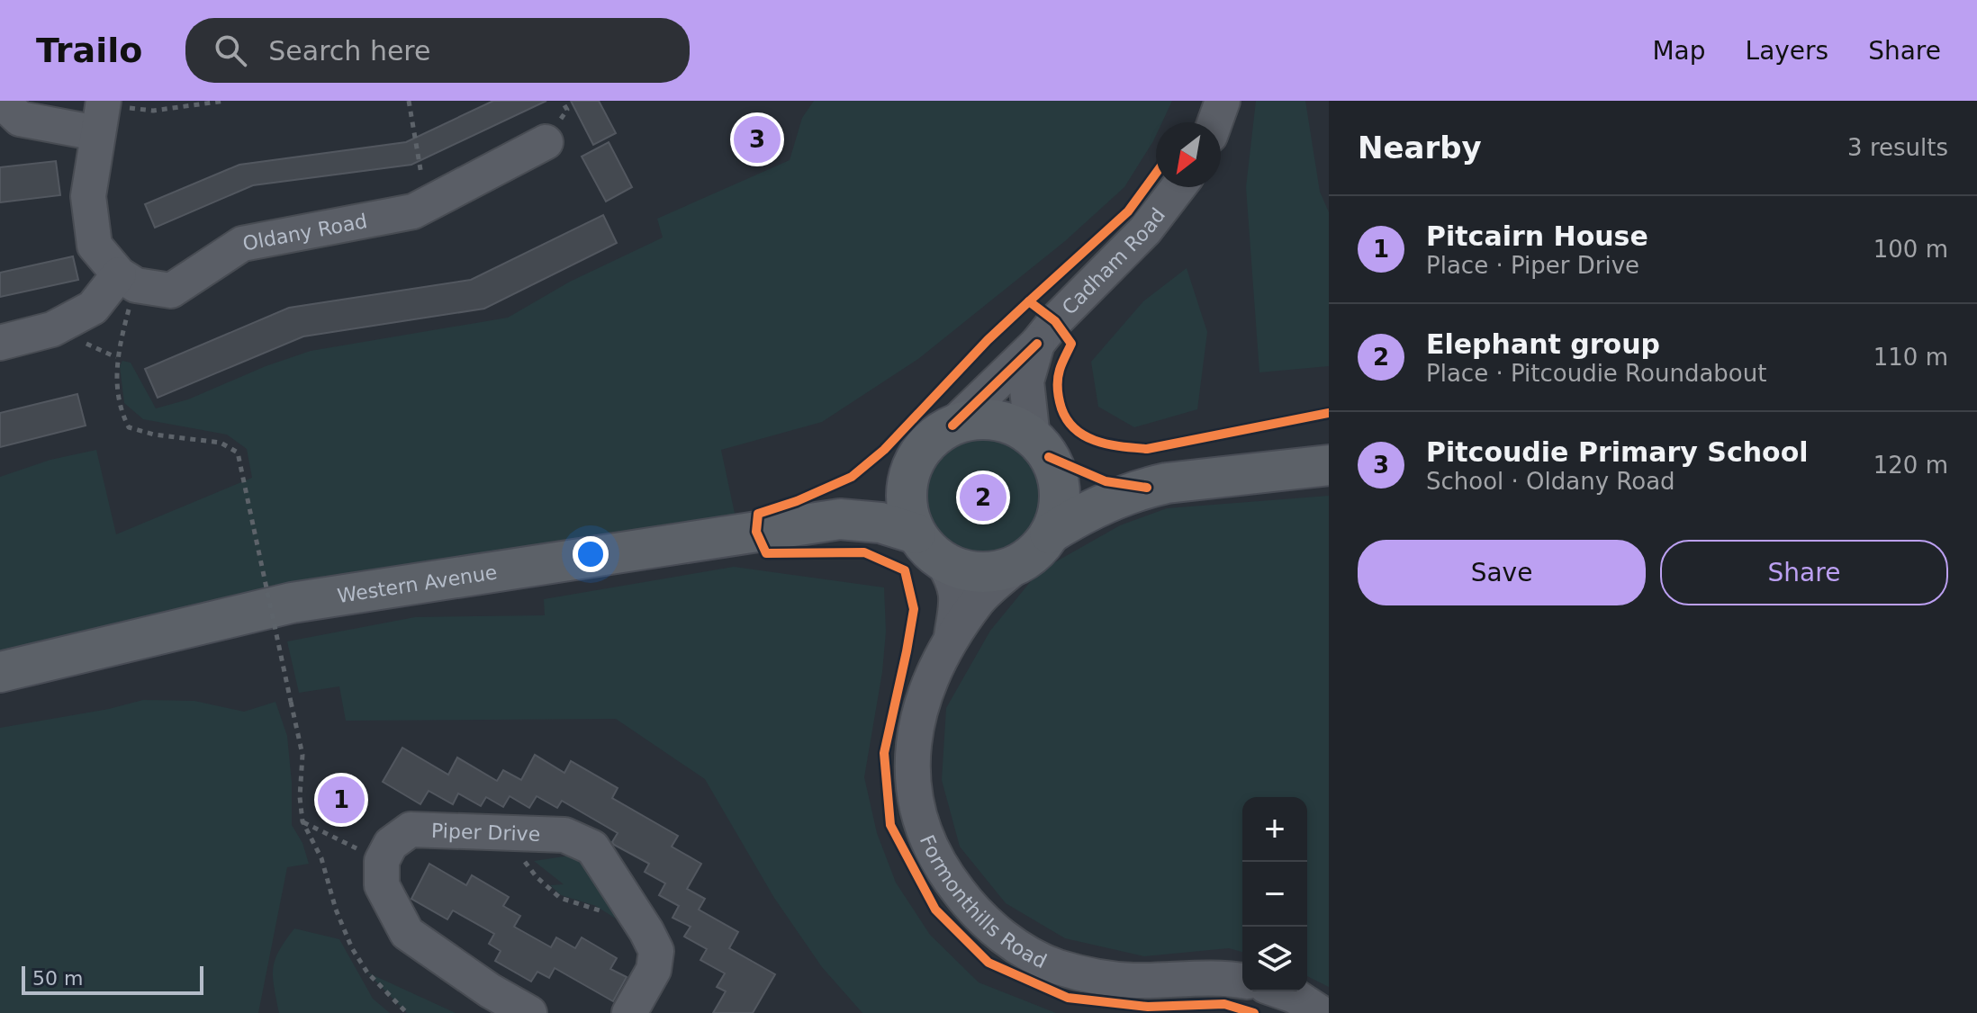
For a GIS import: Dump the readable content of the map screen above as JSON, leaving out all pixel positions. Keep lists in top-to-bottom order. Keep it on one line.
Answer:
{"streets":{"main road":["Western Avenue"],"street":["Oldany Road","Cadham Road","Piper Drive","Formonthills Road"]},"crossings":[["Cadham Road","Western Avenue"],["Cadham Road","Formonthills Road"],["Western Avenue","Formonthills Road"]],"scale_bar":"50 m","north":"bottom left","page":{"header":"Trailo","search":"Search here","nav":["Map","Layers","Share"],"heading":["Nearby","3 results"],"pins":["3","2","1"],"list":[{"mark":"1","name":"Pitcairn House","note":"Place · Piper Drive","value":"100 m"},{"mark":"2","name":"Elephant group","note":"Place · Pitcoudie Roundabout","value":"110 m"},{"mark":"3","name":"Pitcoudie Primary School","note":"School · Oldany Road","value":"120 m"}],"buttons":["Save","Share"],"map_buttons":["+","−"],"scale":"50 m"}}
